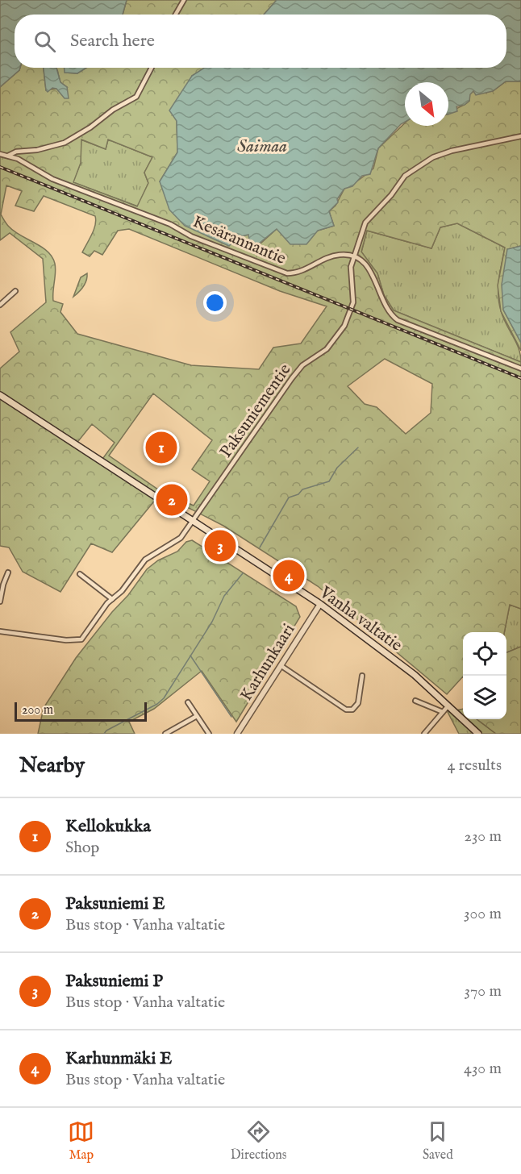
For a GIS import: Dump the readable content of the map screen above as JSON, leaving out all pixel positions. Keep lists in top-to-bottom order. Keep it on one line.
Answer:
{"streets":{"main road":["Vanha valtatie"],"street":["Kesärannantie","Paksuniementie","Karhunkaari"]},"crossings":[["Kesärannantie","Paksuniementie"],["Paksuniementie","Vanha valtatie"],["Vanha valtatie","Karhunkaari"]],"water":["Saimaa"],"scale_bar":"200 m","north":"bottom right","page":{"search":"Search here","pins":["1","2","3","4"],"scale":"200 m","heading":["Nearby","4 results"],"list":[{"mark":"1","name":"Kellokukka","note":"Shop","value":"230 m"},{"mark":"2","name":"Paksuniemi E","note":"Bus stop · Vanha valtatie","value":"300 m"},{"mark":"3","name":"Paksuniemi P","note":"Bus stop · Vanha valtatie","value":"370 m"},{"mark":"4","name":"Karhunmäki E","note":"Bus stop · Vanha valtatie","value":"430 m"}],"nav":["Map","Directions","Saved"]}}
